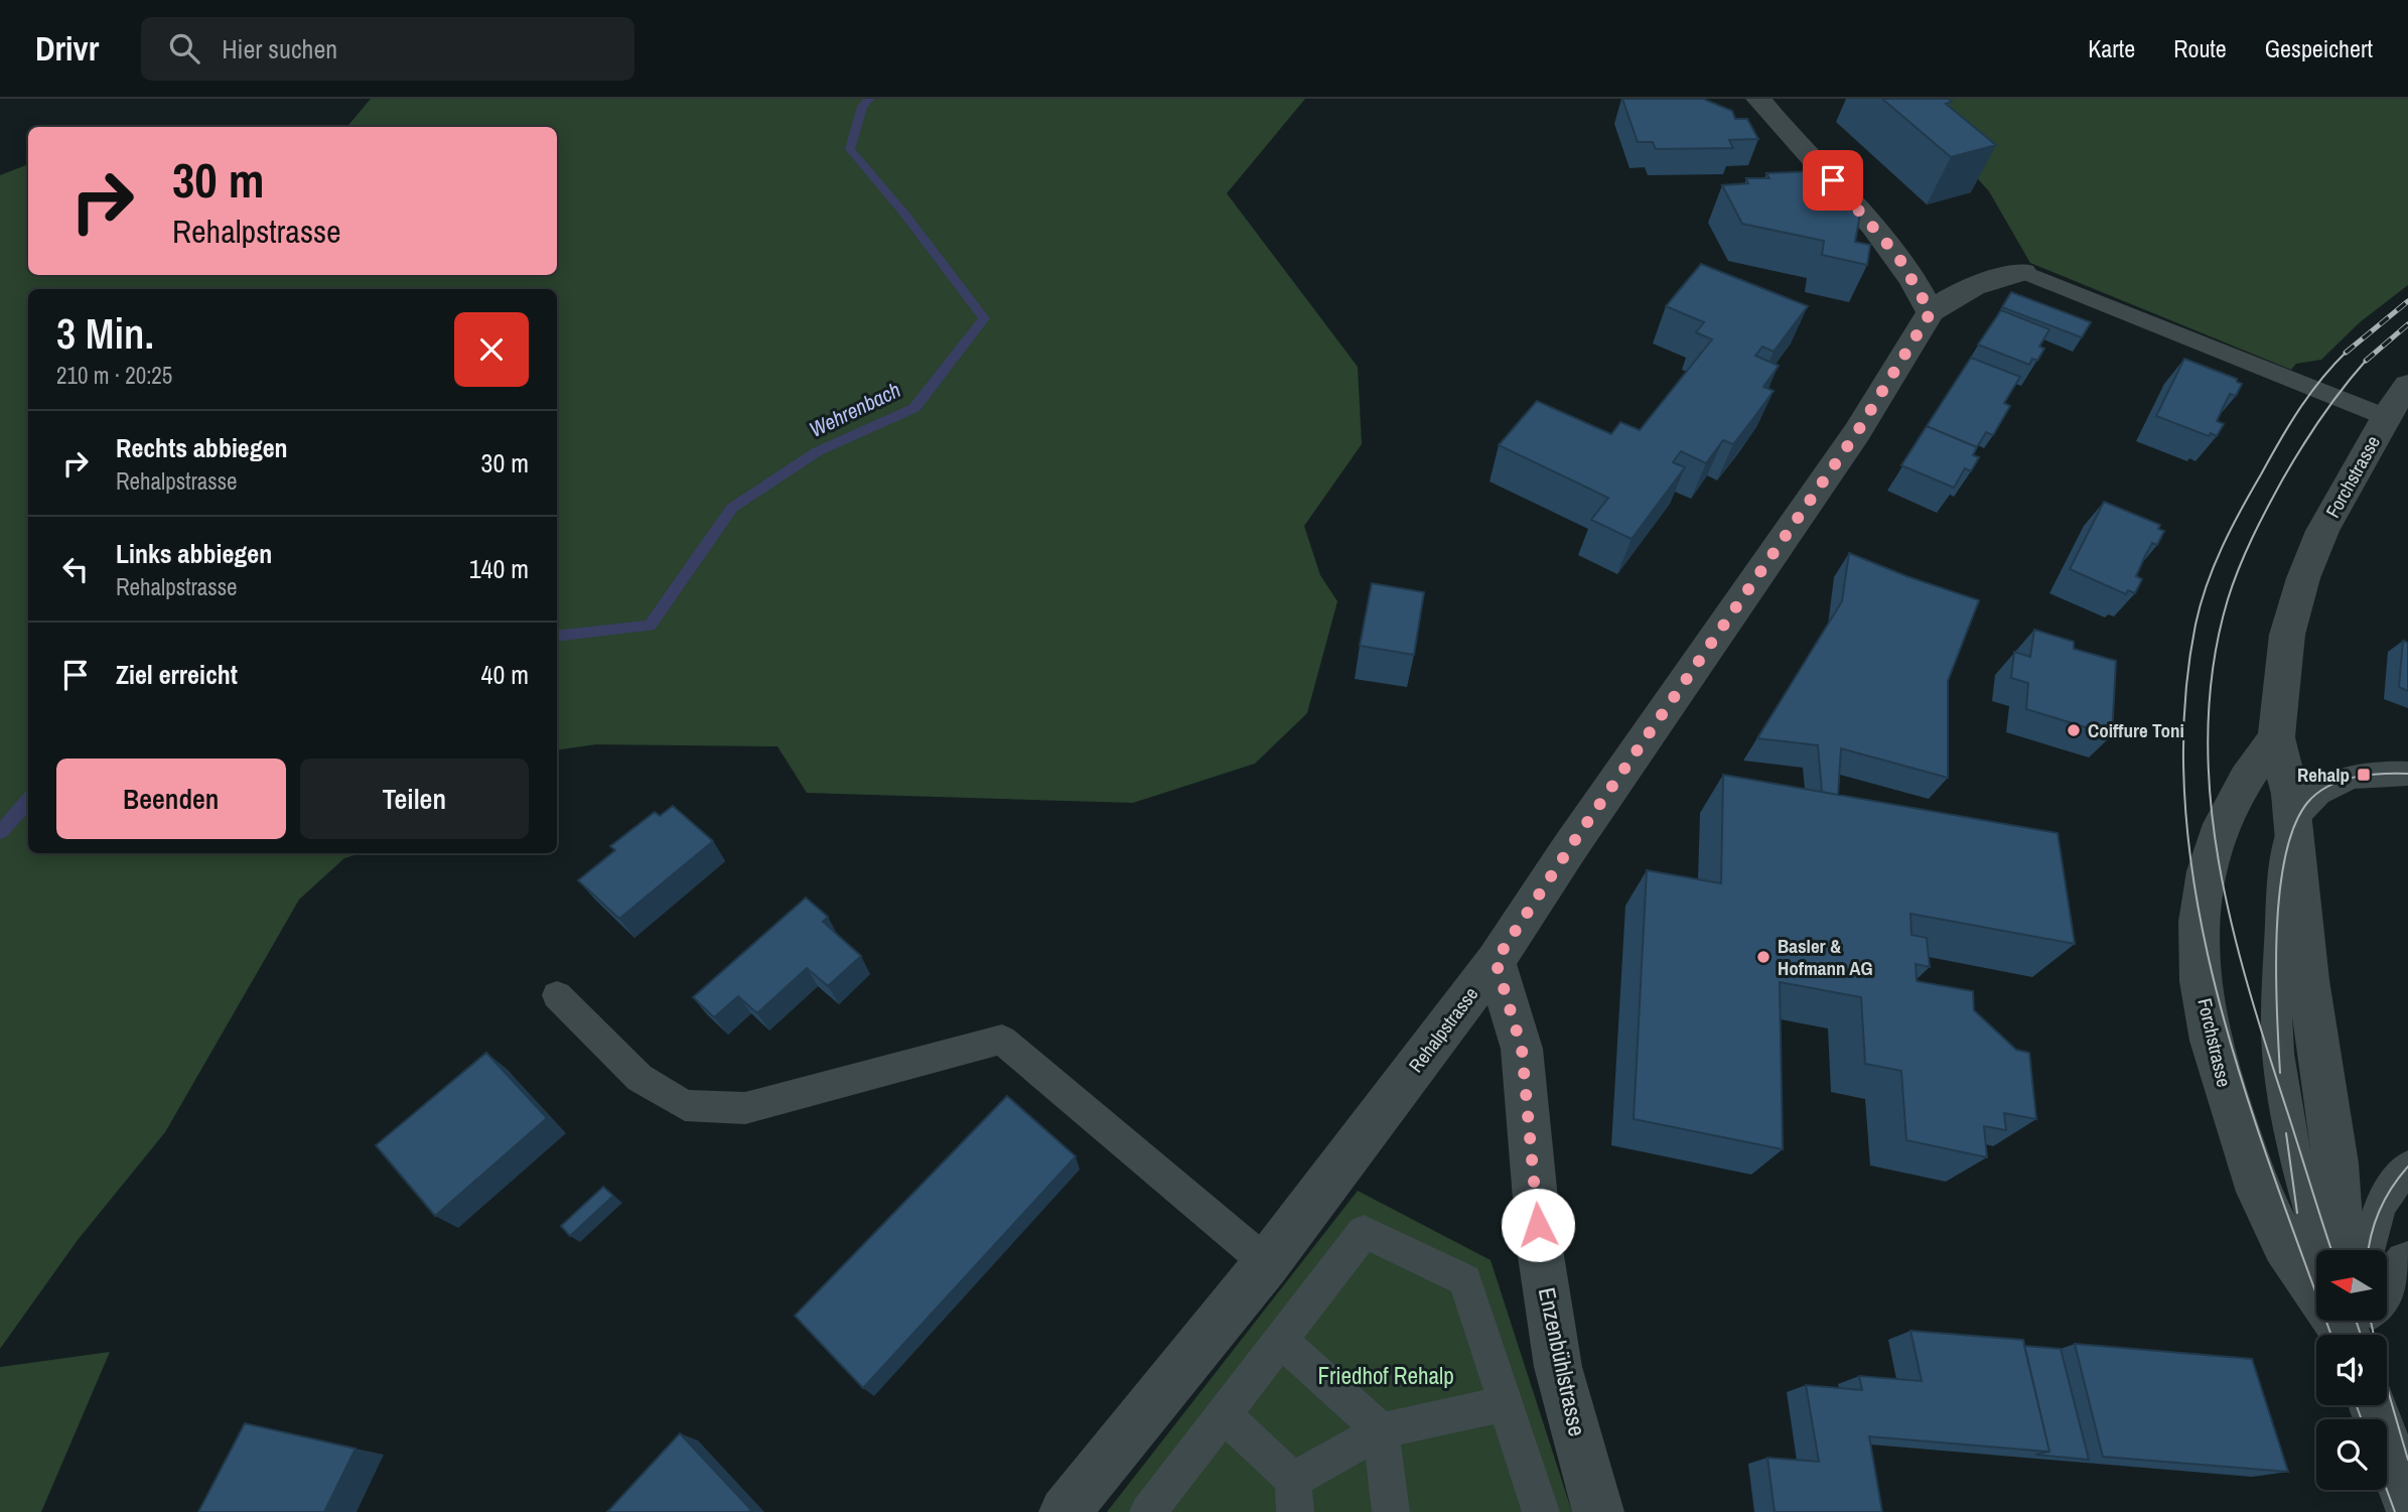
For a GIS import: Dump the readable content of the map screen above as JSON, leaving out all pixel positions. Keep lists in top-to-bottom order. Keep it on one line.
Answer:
{"streets":{"street":["Forchstrasse","Rehalpstrasse","Enzenbühlstrasse"]},"crossings":[["Rehalpstrasse","Enzenbühlstrasse"]],"water":["Wehrenbach"],"parks":["Friedhof Rehalp"],"places":{"other":["Coiffure Toni","Basler & Hofmann AG"],"transit":["Rehalp"]},"north":"left","page":{"header":"Drivr","search":"Hier suchen","nav":["Karte","Route","Gespeichert"],"turn":["30 m","Rehalpstrasse"],"heading":["3 Min.","210 m · 20:25"],"list":[{"name":"Rechts abbiegen","note":"Rehalpstrasse","value":"30 m"},{"name":"Links abbiegen","note":"Rehalpstrasse","value":"140 m"},{"name":"Ziel erreicht","value":"40 m"}],"buttons":["Beenden","Teilen"]}}
